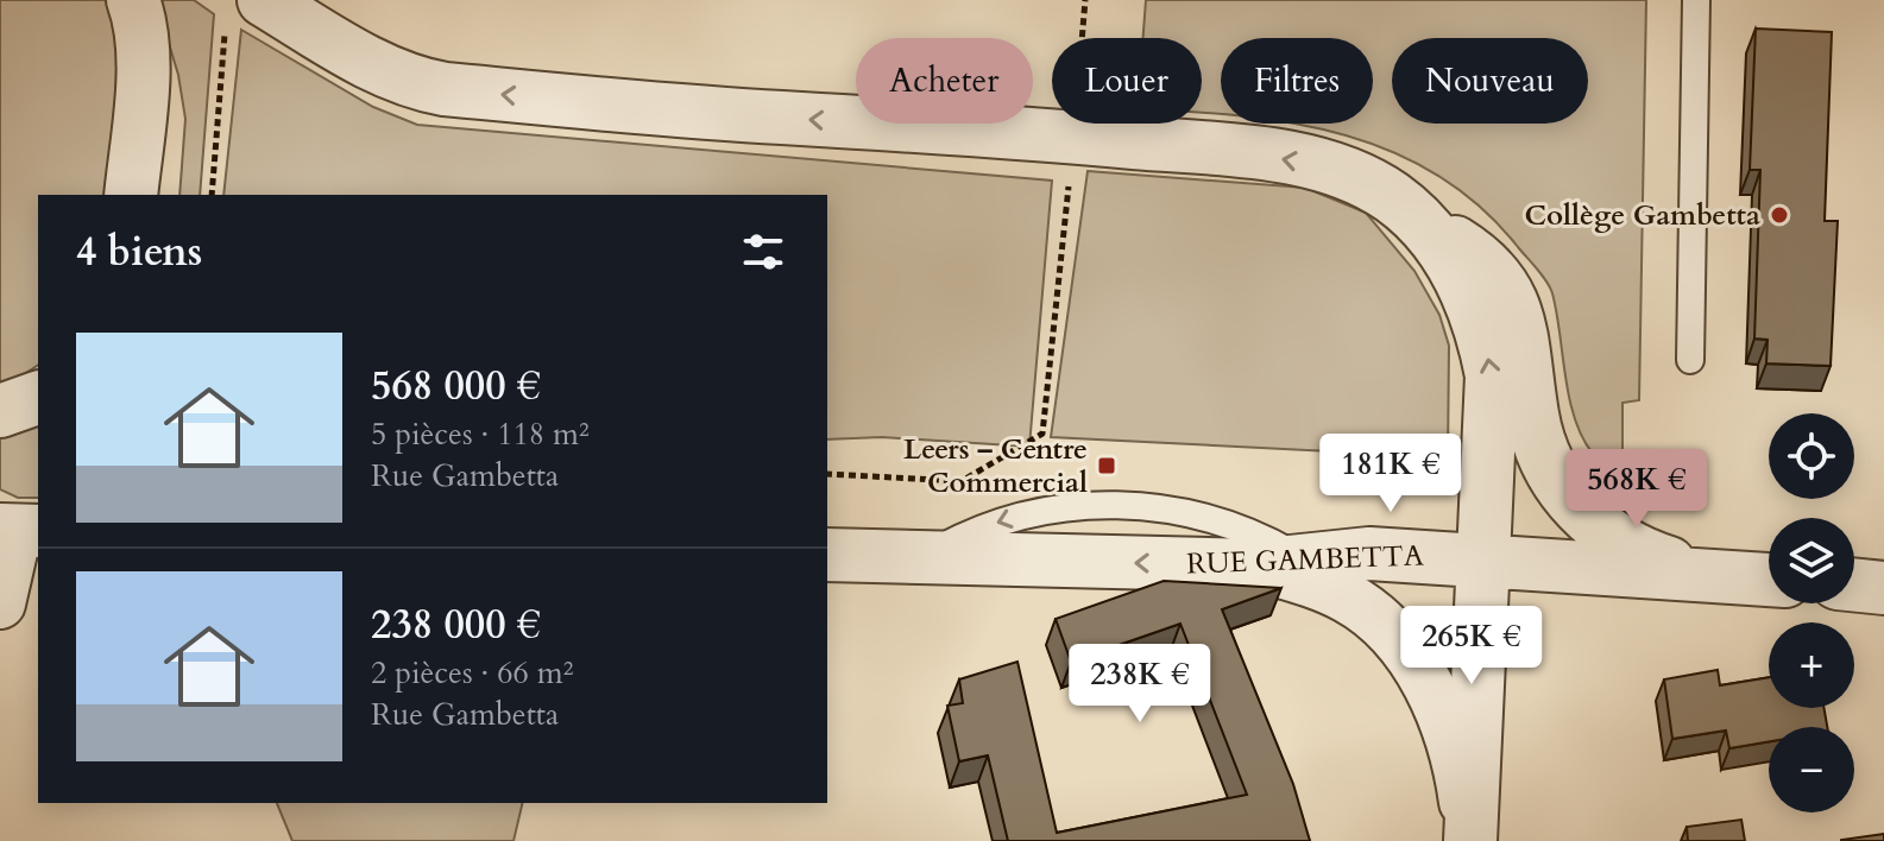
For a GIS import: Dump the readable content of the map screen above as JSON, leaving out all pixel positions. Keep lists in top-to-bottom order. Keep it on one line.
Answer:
{"streets":{"street":["RUE GAMBETTA"]},"places":{"other":["Collège Gambetta"],"transit":["Leers – Centre Commercial"]},"page":{"chip":["Acheter","Louer","Filtres","Nouveau"],"heading":"4 biens","list":[{"name":"568 000 €","note":"5 pièces · 118 m² · Rue Gambetta"},{"name":"238 000 €","note":"2 pièces · 66 m² · Rue Gambetta"}],"map_buttons":["+","−"],"price":["181K €","568K €","265K €","238K €"]}}
